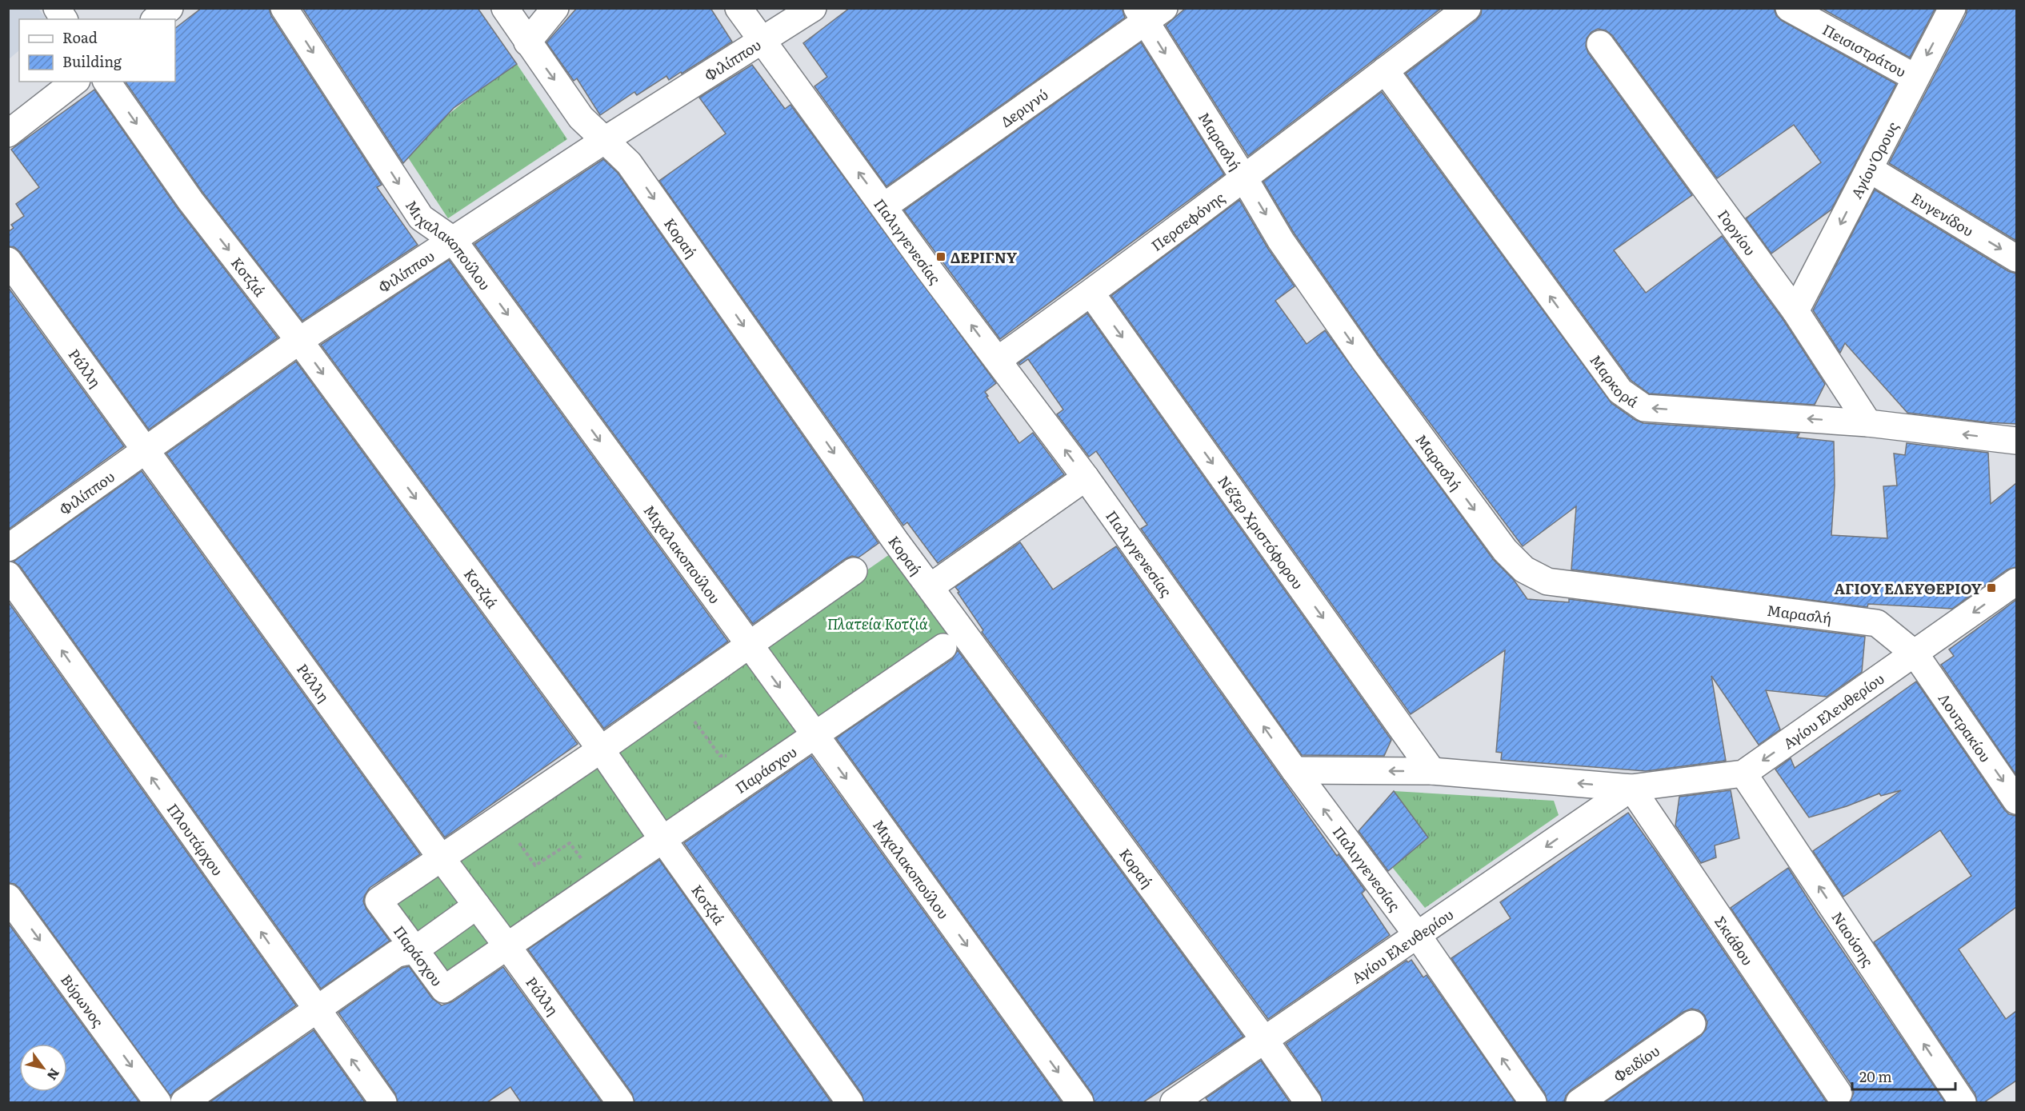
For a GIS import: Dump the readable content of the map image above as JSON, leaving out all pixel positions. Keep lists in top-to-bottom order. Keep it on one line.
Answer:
{"streets":{"street":["Πεισιστράτου","Φιλίππου","Δεριγνύ","Μαρασλή","Αγίου Όρους","Ευγενίδου","Περσεφόνης","Γοργίου","Κοραή","Παλιγγενεσίας","Μιχαλακοπούλου","Κοτζιά","Ράλλη","Μαρκορά","Nέζερ Χριστόφορου","Αγίου Ελευθερίου","Λουτρακίου","Παράσχου","Πλουτάρχου","Ναούσης","Σκιάθου","Βύρωνος","Φειδίου"]},"crossings":[["Πεισιστράτου","Αγίου Όρους"],["Φιλίππου","Κοραή"],["Φιλίππου","Παλιγγενεσίας"],["Φιλίππου","Μιχαλακοπούλου"],["Φιλίππου","Κοτζιά"],["Φιλίππου","Ράλλη"],["Δεριγνύ","Μαρασλή"],["Δεριγνύ","Παλιγγενεσίας"],["Μαρασλή","Περσεφόνης"],["Μαρασλή","Αγίου Ελευθερίου"],["Μαρασλή","Λουτρακίου"],["Αγίου Όρους","Ευγενίδου"],["Αγίου Όρους","Γοργίου"],["Περσεφόνης","Παλιγγενεσίας"],["Περσεφόνης","Μαρκορά"],["Περσεφόνης","Nέζερ Χριστόφορου"],["Γοργίου","Μαρκορά"],["Κοραή","Αγίου Ελευθερίου"],["Παλιγγενεσίας","Αγίου Ελευθερίου"],["Μιχαλακοπούλου","Παράσχου"],["Κοτζιά","Παράσχου"],["Ράλλη","Παράσχου"],["Nέζερ Χριστόφορου","Αγίου Ελευθερίου"],["Αγίου Ελευθερίου","Λουτρακίου"],["Αγίου Ελευθερίου","Ναούσης"],["Αγίου Ελευθερίου","Σκιάθου"],["Παράσχου","Πλουτάρχου"]],"one_way":["Μαρασλή","Αγίου Όρους","Ευγενίδου","Κοραή","Παλιγγενεσίας","Μιχαλακοπούλου","Κοτζιά","Μαρκορά","Nέζερ Χριστόφορου","Αγίου Ελευθερίου","Λουτρακίου","Πλουτάρχου","Ναούσης","Βύρωνος"],"parks":["Πλατεία Κοτζιά"],"places":{"transit":["ΔΕΡΙΓΝΥ","ΑΓΙΟΥ ΕΛΕΥΘΕΡΙΟΥ"]},"legend":["Road","Building"],"scale_bar":"20 m","north":"bottom right"}
